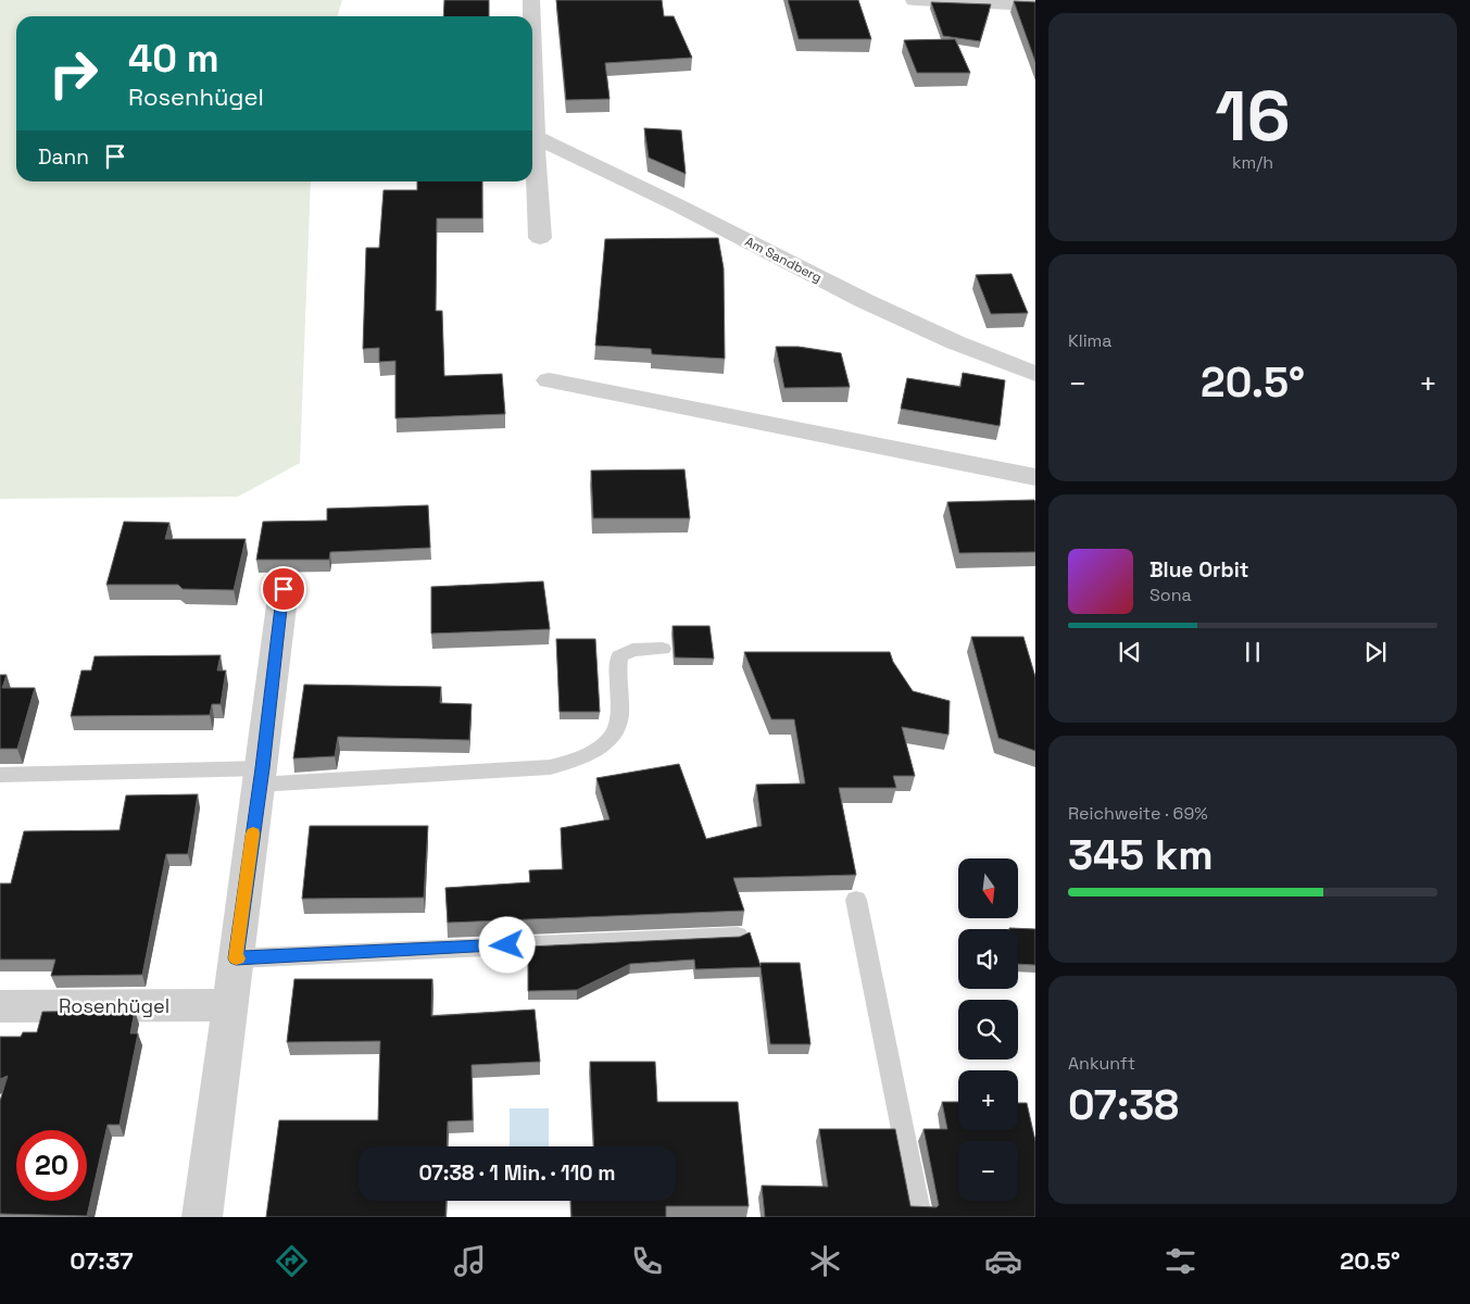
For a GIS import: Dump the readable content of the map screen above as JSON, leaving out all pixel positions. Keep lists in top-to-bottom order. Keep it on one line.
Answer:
{"streets":{"street":["Am Sandberg","Rosenhügel"]},"north":"bottom","page":{"tile":[["16","km/h"],"Klima",["Reichweite · 69%","345 km"],["Ankunft","07:38"]],"turn":["40 m","Rosenhügel"],"then":"Dann","heat":["−","20.5°","+"],"song":["Blue Orbit","Sona"],"map_buttons":["+","−"],"limit":"20","trip":"07:38 · 1 Min. · 110 m","tabs":["07:37","20.5°"]}}
